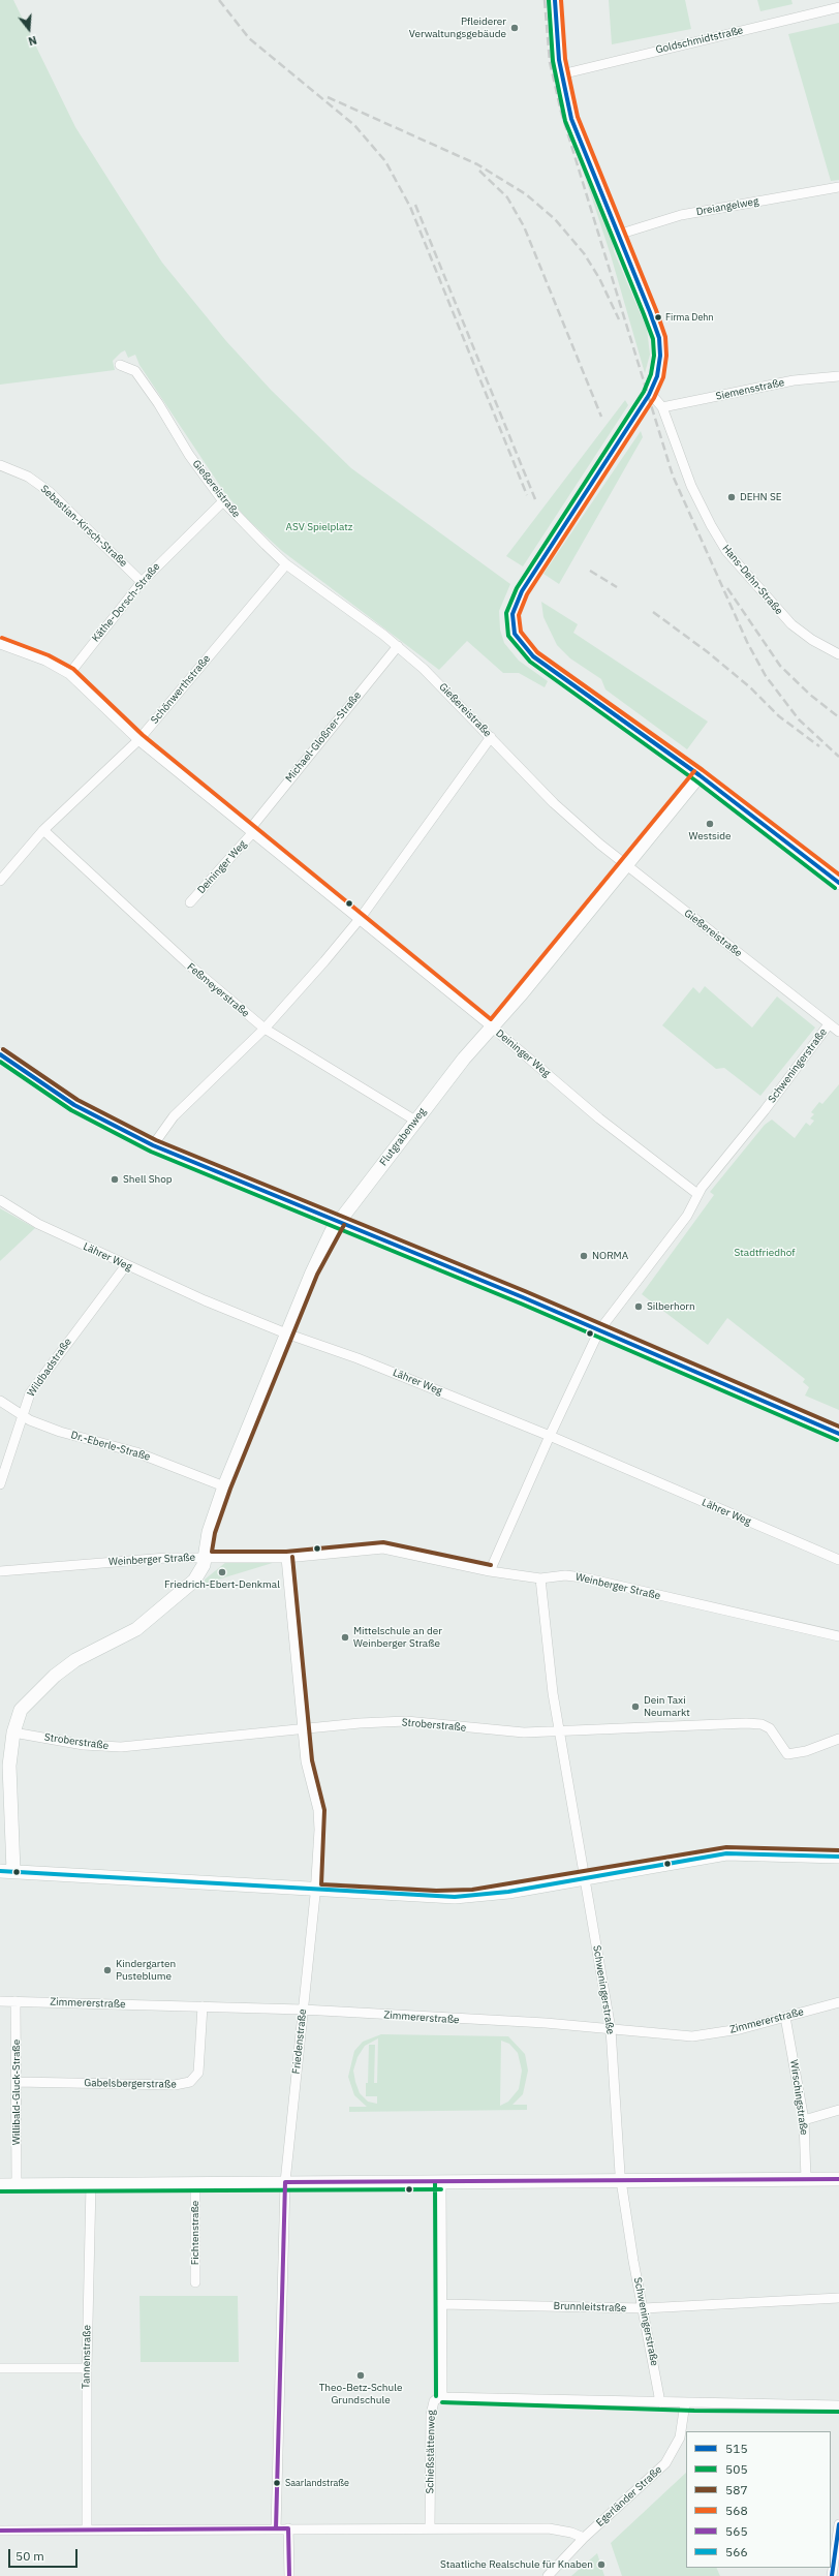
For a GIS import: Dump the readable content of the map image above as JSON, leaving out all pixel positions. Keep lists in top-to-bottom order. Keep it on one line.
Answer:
{"streets":{"street":["Goldschmidtstraße","Dreiangelweg","Siemensstraße","Gießereistraße","Sebastian-Kirsch-Straße","Hans-Dehn-Straße","Käthe-Dorsch-Straße","Schönwerthstraße","Michael-Gloßner-Straße","Deininger Weg","Feßmeyerstraße","Schweningerstraße","Flutgrabenweg","Lährer Weg","Wildbadstraße","Dr.-Eberle-Straße","Weinberger Straße","Stroberstraße","Zimmererstraße","Friedenstraße","Gabelsbergerstraße","Willibald-Gluck-Straße","Wirschingstraße","Fichtenstraße","Brunnleitstraße","Tannenstraße","Schießstättenweg","Egerländer Straße"]},"crossings":[["Siemensstraße","Hans-Dehn-Straße"],["Gießereistraße","Käthe-Dorsch-Straße"],["Gießereistraße","Schönwerthstraße"],["Gießereistraße","Michael-Gloßner-Straße"],["Gießereistraße","Schweningerstraße"],["Gießereistraße","Flutgrabenweg"],["Sebastian-Kirsch-Straße","Käthe-Dorsch-Straße"],["Käthe-Dorsch-Straße","Deininger Weg"],["Schönwerthstraße","Deininger Weg"],["Schönwerthstraße","Feßmeyerstraße"],["Michael-Gloßner-Straße","Deininger Weg"],["Deininger Weg","Schweningerstraße"],["Deininger Weg","Flutgrabenweg"],["Feßmeyerstraße","Flutgrabenweg"],["Schweningerstraße","Lährer Weg"],["Schweningerstraße","Weinberger Straße"],["Schweningerstraße","Stroberstraße"],["Schweningerstraße","Zimmererstraße"],["Schweningerstraße","Brunnleitstraße"],["Flutgrabenweg","Lährer Weg"],["Flutgrabenweg","Dr.-Eberle-Straße"],["Flutgrabenweg","Weinberger Straße"],["Flutgrabenweg","Stroberstraße"],["Lährer Weg","Wildbadstraße"],["Wildbadstraße","Dr.-Eberle-Straße"],["Weinberger Straße","Friedenstraße"],["Stroberstraße","Friedenstraße"],["Zimmererstraße","Friedenstraße"],["Zimmererstraße","Gabelsbergerstraße"],["Zimmererstraße","Willibald-Gluck-Straße"],["Zimmererstraße","Wirschingstraße"],["Gabelsbergerstraße","Willibald-Gluck-Straße"],["Brunnleitstraße","Schießstättenweg"]],"parks":["ASV Spielplatz","Stadtfriedhof"],"places":["Pfleiderer Verwaltungsgebäude","Firma Dehn","DEHN SE","Westside","Shell Shop","NORMA","Silberhorn","Friedrich-Ebert-Denkmal","Mittelschule an der Weinberger Straße","Dein Taxi Neumarkt","Kindergarten Pusteblume","Theo-Betz-Schule Grundschule","Saarlandstraße","Staatliche Realschule für Knaben"],"lines":["transit line 515","transit line 505","transit line 568","transit line 587","transit line 566","transit line 565"],"legend":["515","505","587","568","565","566"],"scale_bar":"50 m","north":"bottom"}
